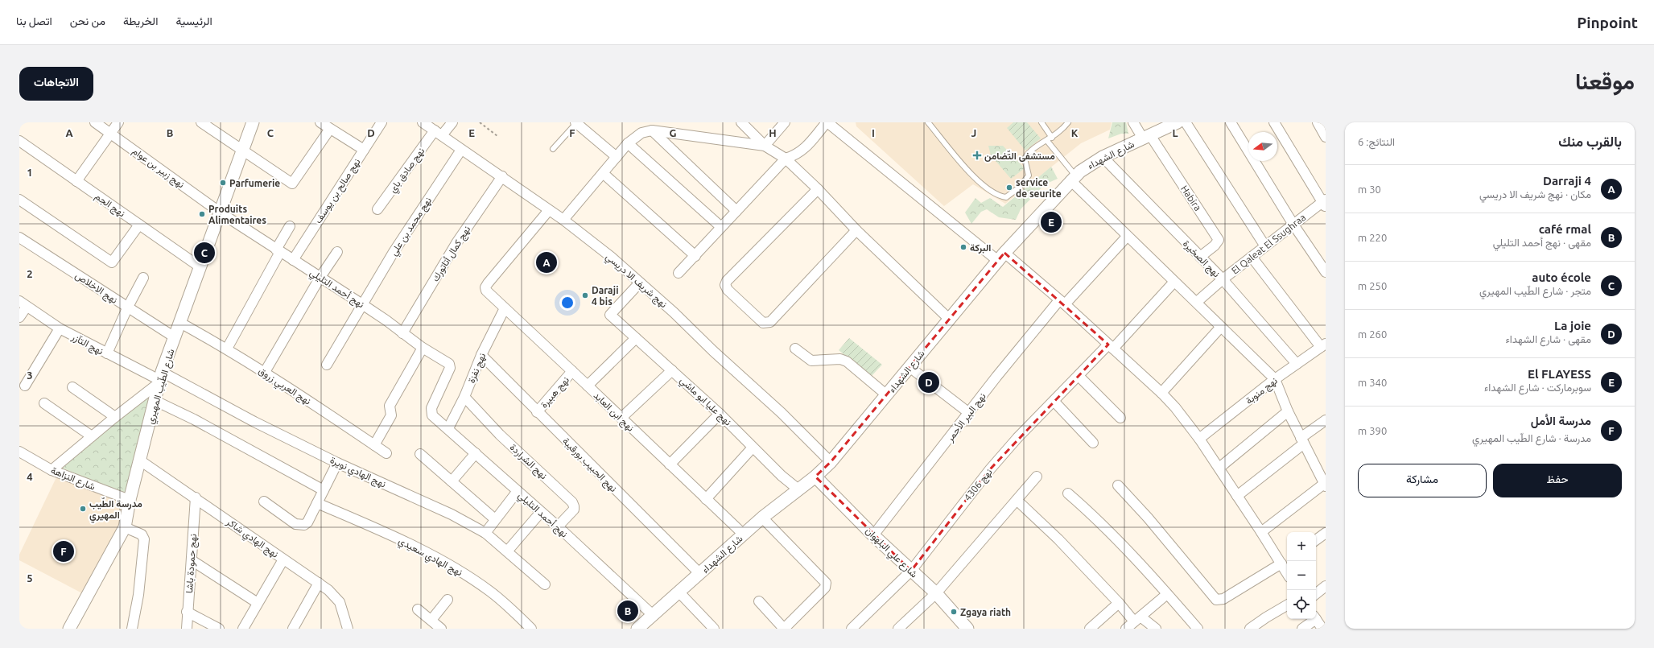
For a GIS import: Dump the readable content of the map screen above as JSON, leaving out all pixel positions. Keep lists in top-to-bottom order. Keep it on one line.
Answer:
{"streets":{"street":["شارع الشهداء","نهج زبير بن عوام","نهج صادق باي","نهج صالح بن يوسف","Habira","نهج الجم","نهج محمد بن علي","El Qaleat El Ssughraa","نهج كمال أتاتورك","نهج الصخيرة","نهج شريف الا دريسي","نهج الاخلاص","نهج أحمد التليلي","نهج التآزر","نهج نفزة","نهج العربي زروق","شارع الطّيب المهيري","نهج منوبة","نهج هبيرة","نهج عليا ابو ماشي","نهج ابن العابد","نهج البير الأحمر","نهج الشراردة","نهج الحبيب بورقيبة","نهج الهادي نويرة","شارع النزاهة","نهج 4306","نهج الهادي شاكر","شارع علي البلهوان","نهج الهادي سعيدي","نهج حمودة باشا"]},"crossings":[["شارع الشهداء","Habira"],["شارع الشهداء","نهج الصخيرة"],["شارع الشهداء","نهج شريف الا دريسي"],["شارع الشهداء","نهج أحمد التليلي"],["شارع الشهداء","نهج عليا ابو ماشي"],["شارع الشهداء","نهج ابن العابد"],["شارع الشهداء","نهج الحبيب بورقيبة"],["شارع الشهداء","شارع علي البلهوان"],["نهج زبير بن عوام","نهج أحمد التليلي"],["نهج زبير بن عوام","شارع الطّيب المهيري"],["نهج صادق باي","نهج شريف الا دريسي"],["نهج صالح بن يوسف","نهج أحمد التليلي"],["Habira","نهج الصخيرة"],["نهج الجم","شارع الطّيب المهيري"],["نهج محمد بن علي","نهج شريف الا دريسي"],["نهج محمد بن علي","نهج أحمد التليلي"],["El Qaleat El Ssughraa","نهج الصخيرة"],["نهج كمال أتاتورك","نهج شريف الا دريسي"],["نهج كمال أتاتورك","نهج أحمد التليلي"],["نهج الصخيرة","نهج منوبة"],["نهج شريف الا دريسي","نهج عليا ابو ماشي"],["نهج شريف الا دريسي","نهج ابن العابد"],["نهج الاخلاص","شارع الطّيب المهيري"],["نهج أحمد التليلي","نهج نفزة"],["نهج أحمد التليلي","شارع الطّيب المهيري"],["نهج أحمد التليلي","نهج الشراردة"],["نهج التآزر","شارع الطّيب المهيري"],["نهج التآزر","نهج الهادي نويرة"],["نهج نفزة","نهج ابن العابد"],["نهج نفزة","نهج الشراردة"],["نهج نفزة","نهج الحبيب بورقيبة"],["نهج العربي زروق","شارع الطّيب المهيري"],["شارع الطّيب المهيري","نهج الهادي نويرة"],["شارع الطّيب المهيري","شارع النزاهة"],["شارع الطّيب المهيري","نهج الهادي شاكر"],["نهج هبيرة","نهج ابن العابد"],["نهج هبيرة","نهج الحبيب بورقيبة"],["نهج البير الأحمر","شارع علي البلهوان"],["نهج 4306","شارع علي البلهوان"],["نهج الهادي شاكر","نهج حمودة باشا"]],"places":{"health":["مستشفى التّضامن"],"other":["Parfumerie","service de seurite","Produits Alimentaires","البركة","Daraji 4 bis","مدرسة الطّيب المهيري","Zgaya riath"]},"north":"left","page":{"header":"Pinpoint","nav":["الرئيسية","الخريطة","من نحن","اتصل بنا"],"title":"موقعنا","buttons":["الاتجاهات",["حفظ","مشاركة"]],"heading":["بالقرب منك","النتائج: 6"],"list":[{"mark":"A","name":"Darraji 4","note":"مكان · نهج شريف الا دريسي","value":"30 m"},{"mark":"B","name":"café rmal","note":"مقهى · نهج أحمد التليلي","value":"220 m"},{"mark":"C","name":"auto école","note":"متجر · شارع الطّيب المهيري","value":"250 m"},{"mark":"D","name":"La joie","note":"مقهى · شارع الشهداء","value":"260 m"},{"mark":"E","name":"El FLAYESS","note":"سوبرماركت · شارع الشهداء","value":"340 m"},{"mark":"F","name":"مدرسة الأمل","note":"مدرسة · شارع الطّيب المهيري","value":"390 m"}],"pins":["E","C","A","D","F","B"],"map_buttons":["+","−"]},"grid":{"columns":["A","B","C","D","E","F","G","H","I","J","K","L"],"rows":["1","2","3","4","5"]}}
